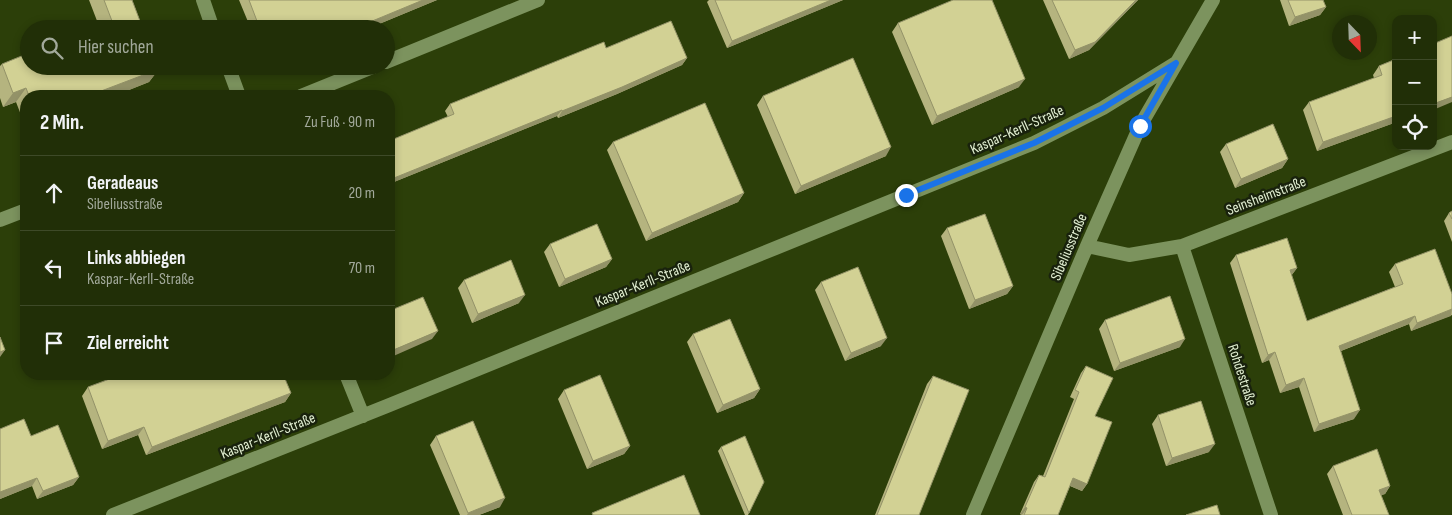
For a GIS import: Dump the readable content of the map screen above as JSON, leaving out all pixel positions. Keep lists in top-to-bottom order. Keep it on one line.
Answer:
{"streets":{"street":["Kaspar-Kerll-Straße","Seinsheimstraße","Sibeliusstraße","Rohdestraße"]},"crossings":[["Kaspar-Kerll-Straße","Sibeliusstraße"],["Seinsheimstraße","Sibeliusstraße"],["Seinsheimstraße","Rohdestraße"]],"north":"bottom right","page":{"map_buttons":["+","−"],"search":"Hier suchen","heading":["2 Min.","Zu Fuß · 90 m"],"list":[["Geradeaus","Sibeliusstraße","20 m"],["Links abbiegen","Kaspar-Kerll-Straße","70 m"],"Ziel erreicht"]}}
